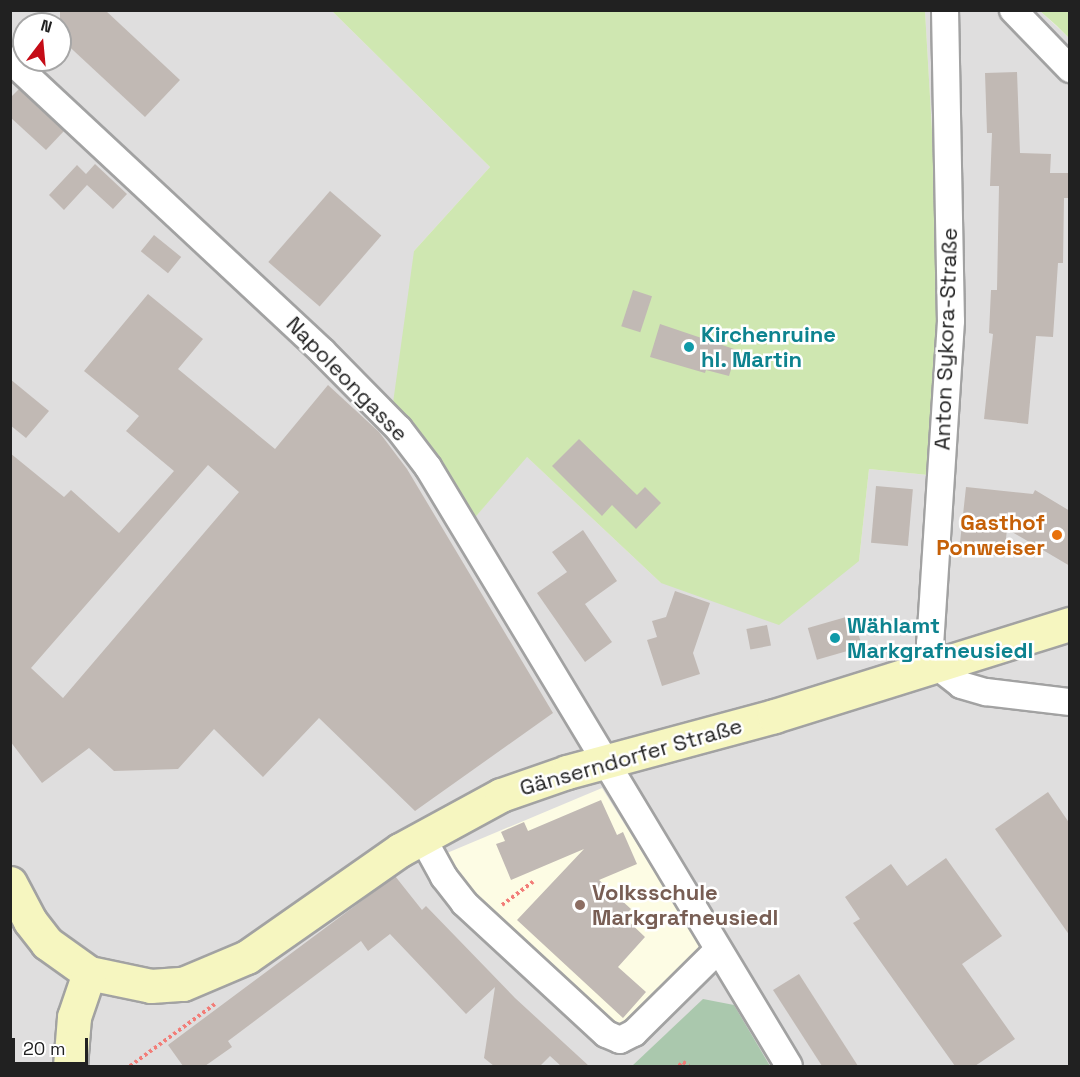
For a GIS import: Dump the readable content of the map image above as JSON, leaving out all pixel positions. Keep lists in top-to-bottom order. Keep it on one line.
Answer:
{"streets":{"main road":["Gänserndorfer Straße"],"street":["Anton Sykora-Straße","Napoleongasse"]},"crossings":[["Anton Sykora-Straße","Gänserndorfer Straße"],["Napoleongasse","Gänserndorfer Straße"]],"places":["Kirchenruine hl. Martin","Gasthof Ponweiser","Wählamt Markgrafneusiedl","Volksschule Markgrafneusiedl"],"scale_bar":"20 m","north":"top"}
